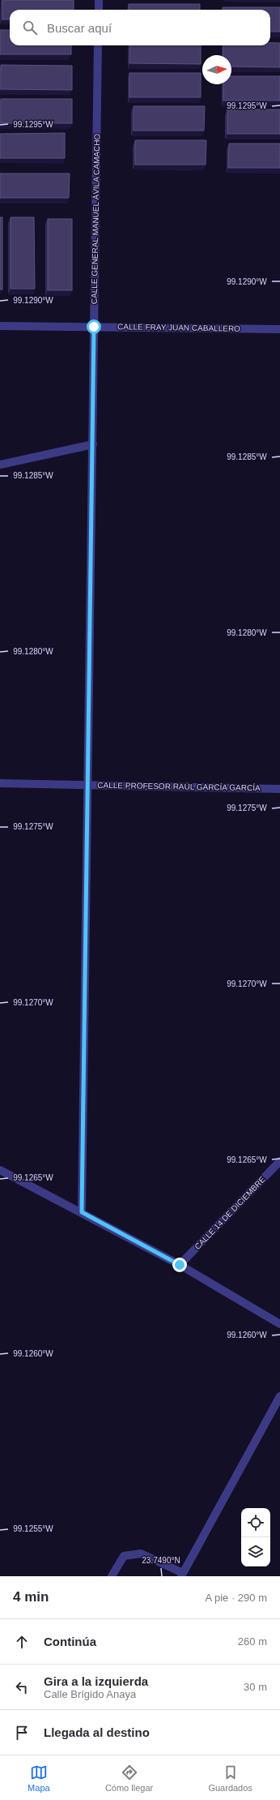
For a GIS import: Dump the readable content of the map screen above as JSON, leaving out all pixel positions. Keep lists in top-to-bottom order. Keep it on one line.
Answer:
{"streets":{"street":["CALLE GENERAL MANUEL ÁVILA CAMACHO","CALLE FRAY JUAN CABALLERO","CALLE PROFESOR RAÚL GARCÍA GARCÍA","CALLE 14 DE DICIEMBRE"]},"crossings":[["CALLE GENERAL MANUEL ÁVILA CAMACHO","CALLE FRAY JUAN CABALLERO"],["CALLE GENERAL MANUEL ÁVILA CAMACHO","CALLE PROFESOR RAÚL GARCÍA GARCÍA"]],"north":"right","page":{"search":"Buscar aquí","heading":["4 min","A pie · 290 m"],"list":[["Continúa","260 m"],["Gira a la izquierda","Calle Brígido Anaya","30 m"],"Llegada al destino"],"nav":["Mapa","Cómo llegar","Guardados"]},"coordinates":["99.1295°W","99.1290°W","99.1285°W","99.1280°W","99.1275°W","99.1270°W","99.1265°W","99.1260°W","99.1255°W","23.7490°N"]}
